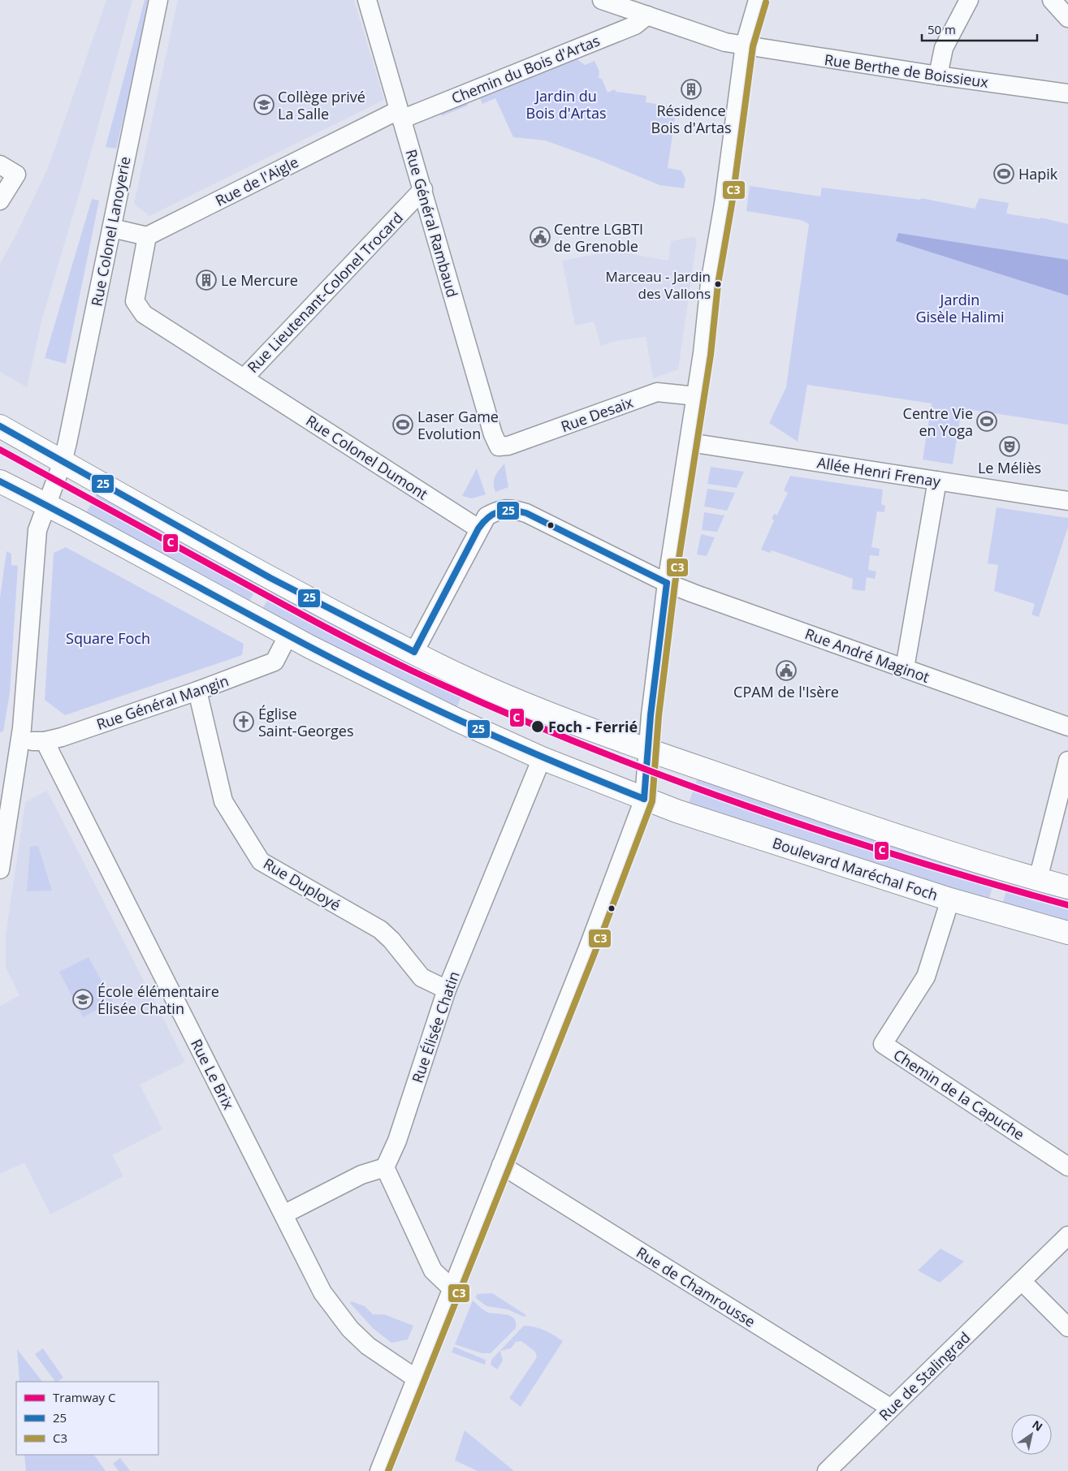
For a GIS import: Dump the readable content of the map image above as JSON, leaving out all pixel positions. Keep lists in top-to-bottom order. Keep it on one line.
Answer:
{"streets":{"main road":["Boulevard Maréchal Foch"],"street":["Chemin du Bois d'Artas","Rue Berthe de Boissieux","Rue de l'Aigle","Rue Général Rambaud","Rue Colonel Lanoyerie","Rue Lieutenant-Colonel Trocard","Rue Desaix","Rue Colonel Dumont","Allée Henri Frenay","Rue André Maginot","Rue Général Mangin","Rue Duployé","Rue Élisée Chatin","Rue Le Brix","Chemin de la Capuche","Rue de Chamrousse","Rue de Stalingrad"]},"crossings":[["Chemin du Bois d'Artas","Rue Berthe de Boissieux"],["Chemin du Bois d'Artas","Rue de l'Aigle"],["Chemin du Bois d'Artas","Rue Général Rambaud"],["Rue de l'Aigle","Rue Général Rambaud"],["Rue de l'Aigle","Rue Colonel Dumont"],["Rue Général Rambaud","Rue Lieutenant-Colonel Trocard"],["Rue Général Rambaud","Rue Desaix"],["Rue Lieutenant-Colonel Trocard","Rue Colonel Dumont"],["Rue Général Mangin","Boulevard Maréchal Foch"],["Rue Général Mangin","Rue Duployé"],["Rue Général Mangin","Rue Le Brix"],["Boulevard Maréchal Foch","Rue Élisée Chatin"],["Boulevard Maréchal Foch","Chemin de la Capuche"],["Rue Duployé","Rue Élisée Chatin"],["Rue de Chamrousse","Rue de Stalingrad"]],"parks":["Jardin du Bois d'Artas","Jardin Gisèle Halimi","Square Foch"],"places":{"building":["Résidence Bois d'Artas","Le Mercure"],"school or university":["Collège privé La Salle","École élémentaire Élisée Chatin"],"sports":["Hapik","Centre Vie en Yoga","Laser Game Evolution"],"public building":["Centre LGBTI de Grenoble","CPAM de l'Isère"],"other":["Marceau - Jardin des Vallons","Foch - Ferrié"],"theatre":["Le Méliès"],"church":["Église Saint-Georges"]},"lines":["transit line C3","transit line 25","tram line C"],"legend":["Tramway C","25","C3"],"scale_bar":"50 m","north":"top right"}
